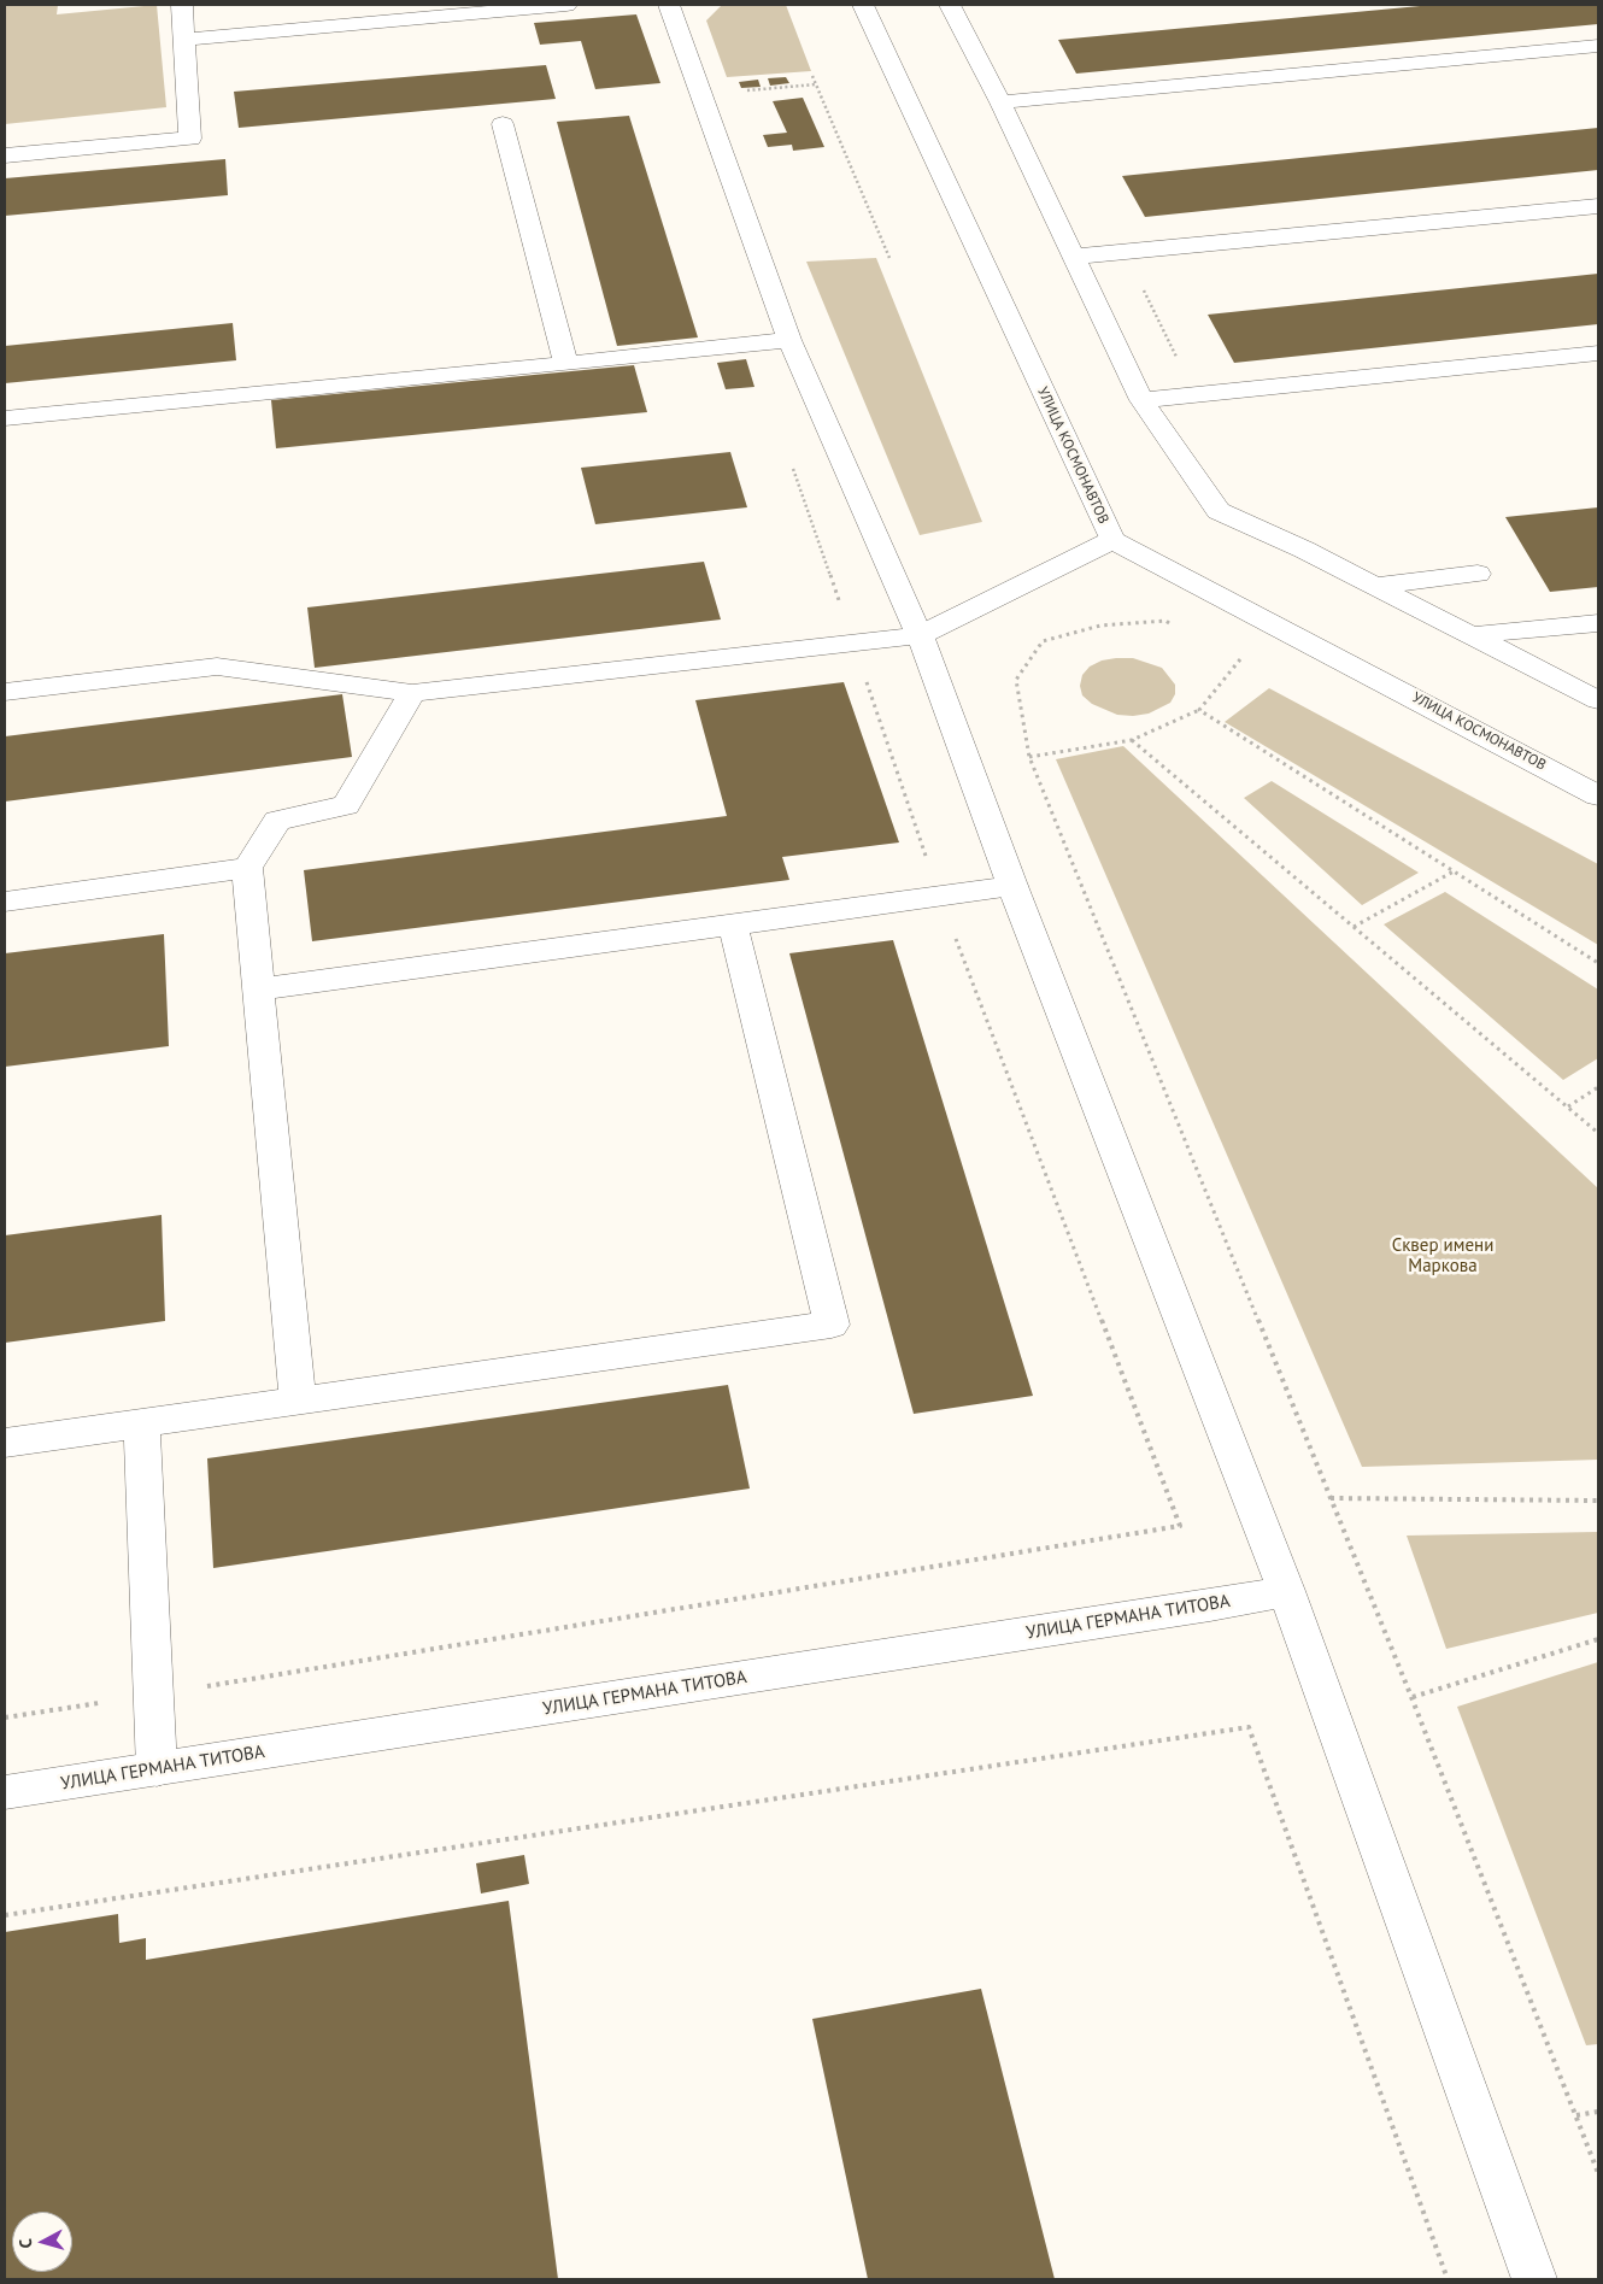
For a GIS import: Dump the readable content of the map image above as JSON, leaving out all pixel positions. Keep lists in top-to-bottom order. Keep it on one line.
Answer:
{"streets":{"street":["УЛИЦА КОСМОНАВТОВ","УЛИЦА ГЕРМАНА ТИТОВА"]},"parks":["Сквер имени Маркова"],"north":"left"}
